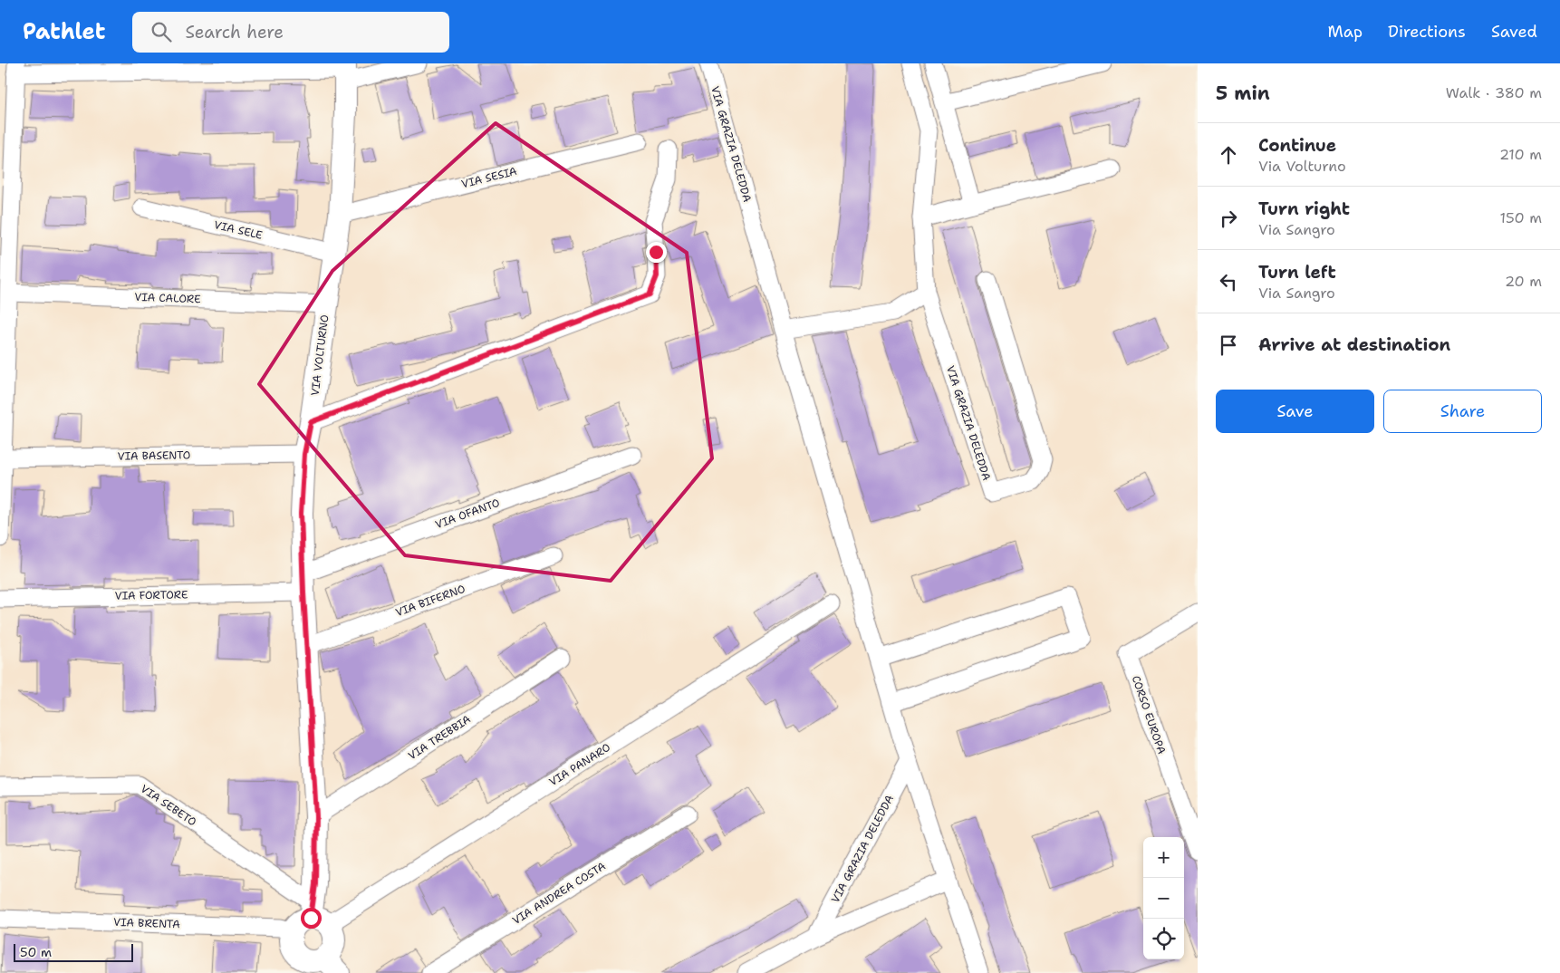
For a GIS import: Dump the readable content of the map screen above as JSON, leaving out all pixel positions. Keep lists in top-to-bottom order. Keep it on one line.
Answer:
{"streets":{"street":["VIA GRAZIA DELEDDA","VIA SESIA","VIA SELE","VIA CALORE","VIA VOLTURNO","VIA BASENTO","VIA OFANTO","VIA FORTORE","VIA BIFERNO","CORSO EUROPA","VIA TREBBIA","VIA PANARO","VIA SEBETO","VIA ANDREA COSTA","VIA BRENTA"]},"crossings":[["VIA SESIA","VIA VOLTURNO"],["VIA SELE","VIA VOLTURNO"],["VIA CALORE","VIA VOLTURNO"],["VIA VOLTURNO","VIA BASENTO"],["VIA VOLTURNO","VIA OFANTO"],["VIA VOLTURNO","VIA FORTORE"],["VIA VOLTURNO","VIA BIFERNO"],["VIA VOLTURNO","VIA TREBBIA"],["VIA VOLTURNO","VIA PANARO"],["VIA VOLTURNO","VIA SEBETO"],["VIA VOLTURNO","VIA BRENTA"],["VIA OFANTO","VIA FORTORE"],["VIA PANARO","VIA SEBETO"],["VIA PANARO","VIA BRENTA"],["VIA SEBETO","VIA BRENTA"]],"scale_bar":"50 m","page":{"header":"Pathlet","search":"Search here","nav":["Map","Directions","Saved"],"heading":["5 min","Walk · 380 m"],"list":[["Continue","Via Volturno","210 m"],["Turn right","Via Sangro","150 m"],["Turn left","Via Sangro","20 m"],"Arrive at destination"],"buttons":["Save","Share"],"map_buttons":["+","−"],"scale":"50 m"}}
